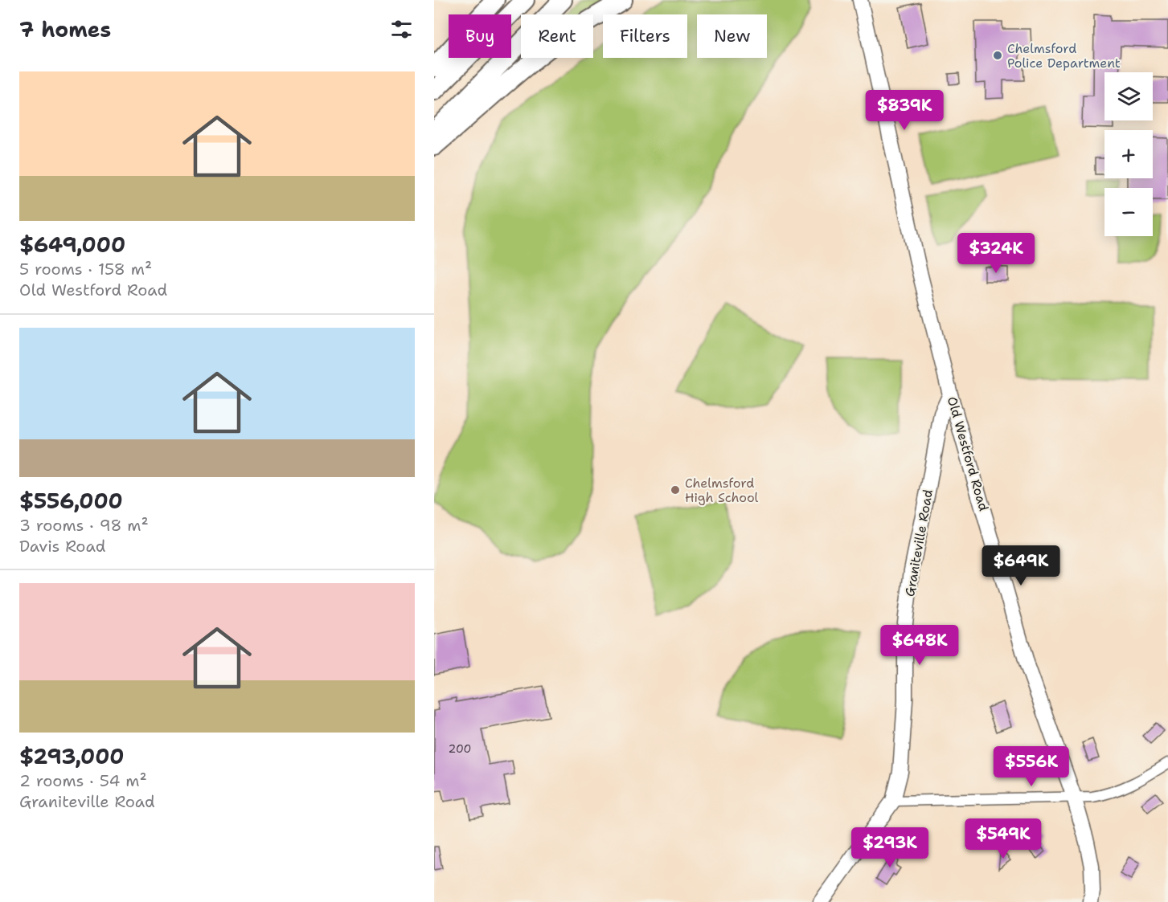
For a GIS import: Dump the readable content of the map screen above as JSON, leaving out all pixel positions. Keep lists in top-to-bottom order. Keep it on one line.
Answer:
{"streets":{"main road":["Old Westford Road","Graniteville Road"]},"crossings":[["Old Westford Road","Graniteville Road"]],"places":["Chelmsford Police Department","Chelmsford High School"],"house_numbers":["200"],"page":{"heading":"7 homes","chip":["Buy","Rent","Filters","New"],"list":[{"name":"$649,000","note":"5 rooms · 158 m² · Old Westford Road"},{"name":"$556,000","note":"3 rooms · 98 m² · Davis Road"},{"name":"$293,000","note":"2 rooms · 54 m² · Graniteville Road"}],"map_buttons":["+","−"],"price":["$839K","$324K","$649K","$648K","$556K","$549K","$293K"]}}
